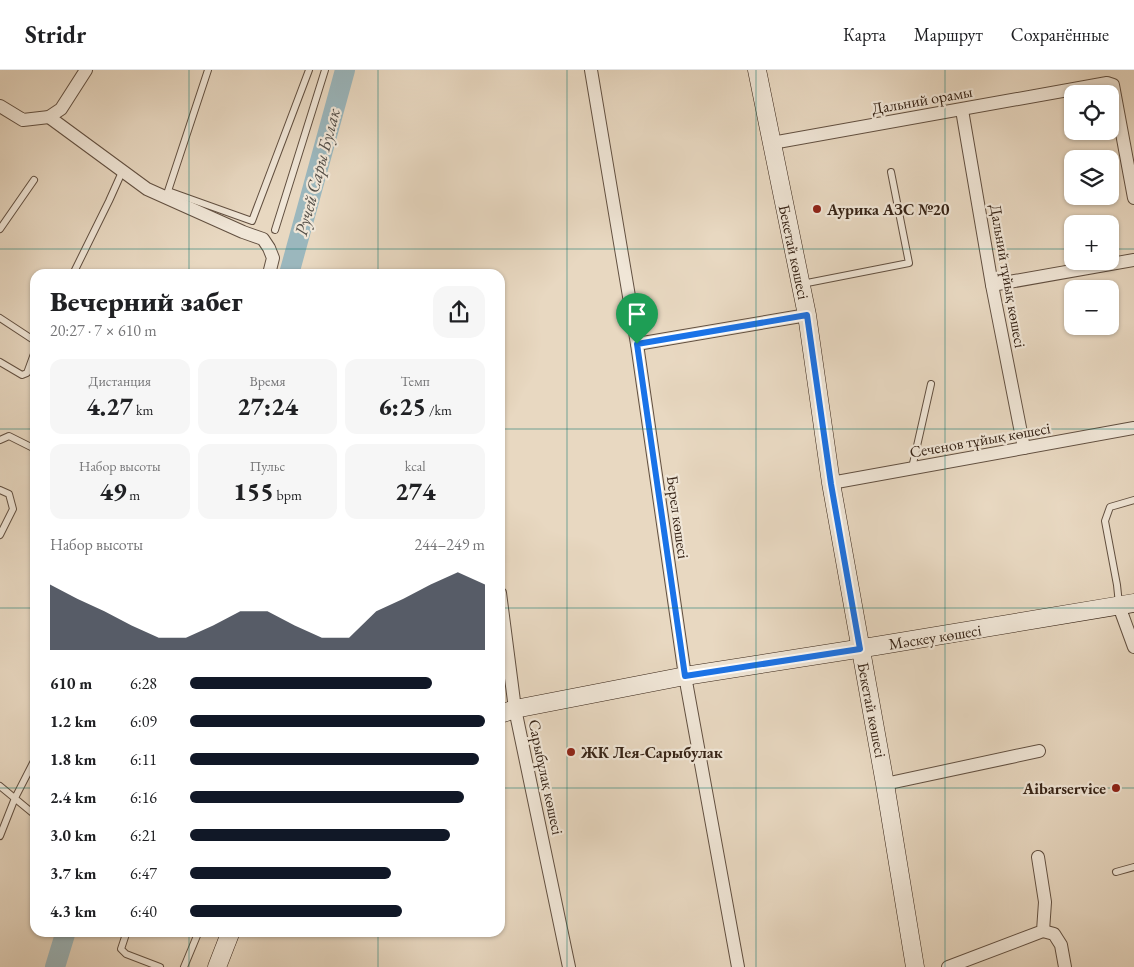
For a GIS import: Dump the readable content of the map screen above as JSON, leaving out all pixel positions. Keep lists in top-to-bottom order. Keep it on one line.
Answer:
{"streets":{"street":["Дальний орамы","Бекетай көшесі","Дальний тұйық көшесі","Сеченов тұйық көшесі","Берел көшесі","Мәскеу көшесі","Сарыбұлақ көшесі"]},"crossings":[["Дальний орамы","Бекетай көшесі"],["Дальний орамы","Дальний тұйық көшесі"],["Бекетай көшесі","Сеченов тұйық көшесі"],["Бекетай көшесі","Мәскеу көшесі"],["Дальний тұйық көшесі","Сеченов тұйық көшесі"],["Берел көшесі","Мәскеу көшесі"],["Мәскеу көшесі","Сарыбұлақ көшесі"]],"water":["Ручей Сары Булак"],"places":["Аурика АЗС №20","ЖК Лея-Сарыбулак","Aibarservice"],"page":{"header":"Stridr","nav":["Карта","Маршрут","Сохранённые"],"map_buttons":["+","−"],"heading":["Вечерний забег","20:27 · 7 × 610 m"],"stats":[["Дистанция","4.27 km"],["Время","27:24"],["Темп","6:25 /km"],["Набор высоты","49 m"],["Пульс","155 bpm"],["kcal","274"]],"chart":["Набор высоты","244–249 m"],"list":[{"name":"610 m","note":"6:28"},{"name":"1.2 km","note":"6:09"},{"name":"1.8 km","note":"6:11"},{"name":"2.4 km","note":"6:16"},{"name":"3.0 km","note":"6:21"},{"name":"3.7 km","note":"6:47"},{"name":"4.3 km","note":"6:40"}]}}
